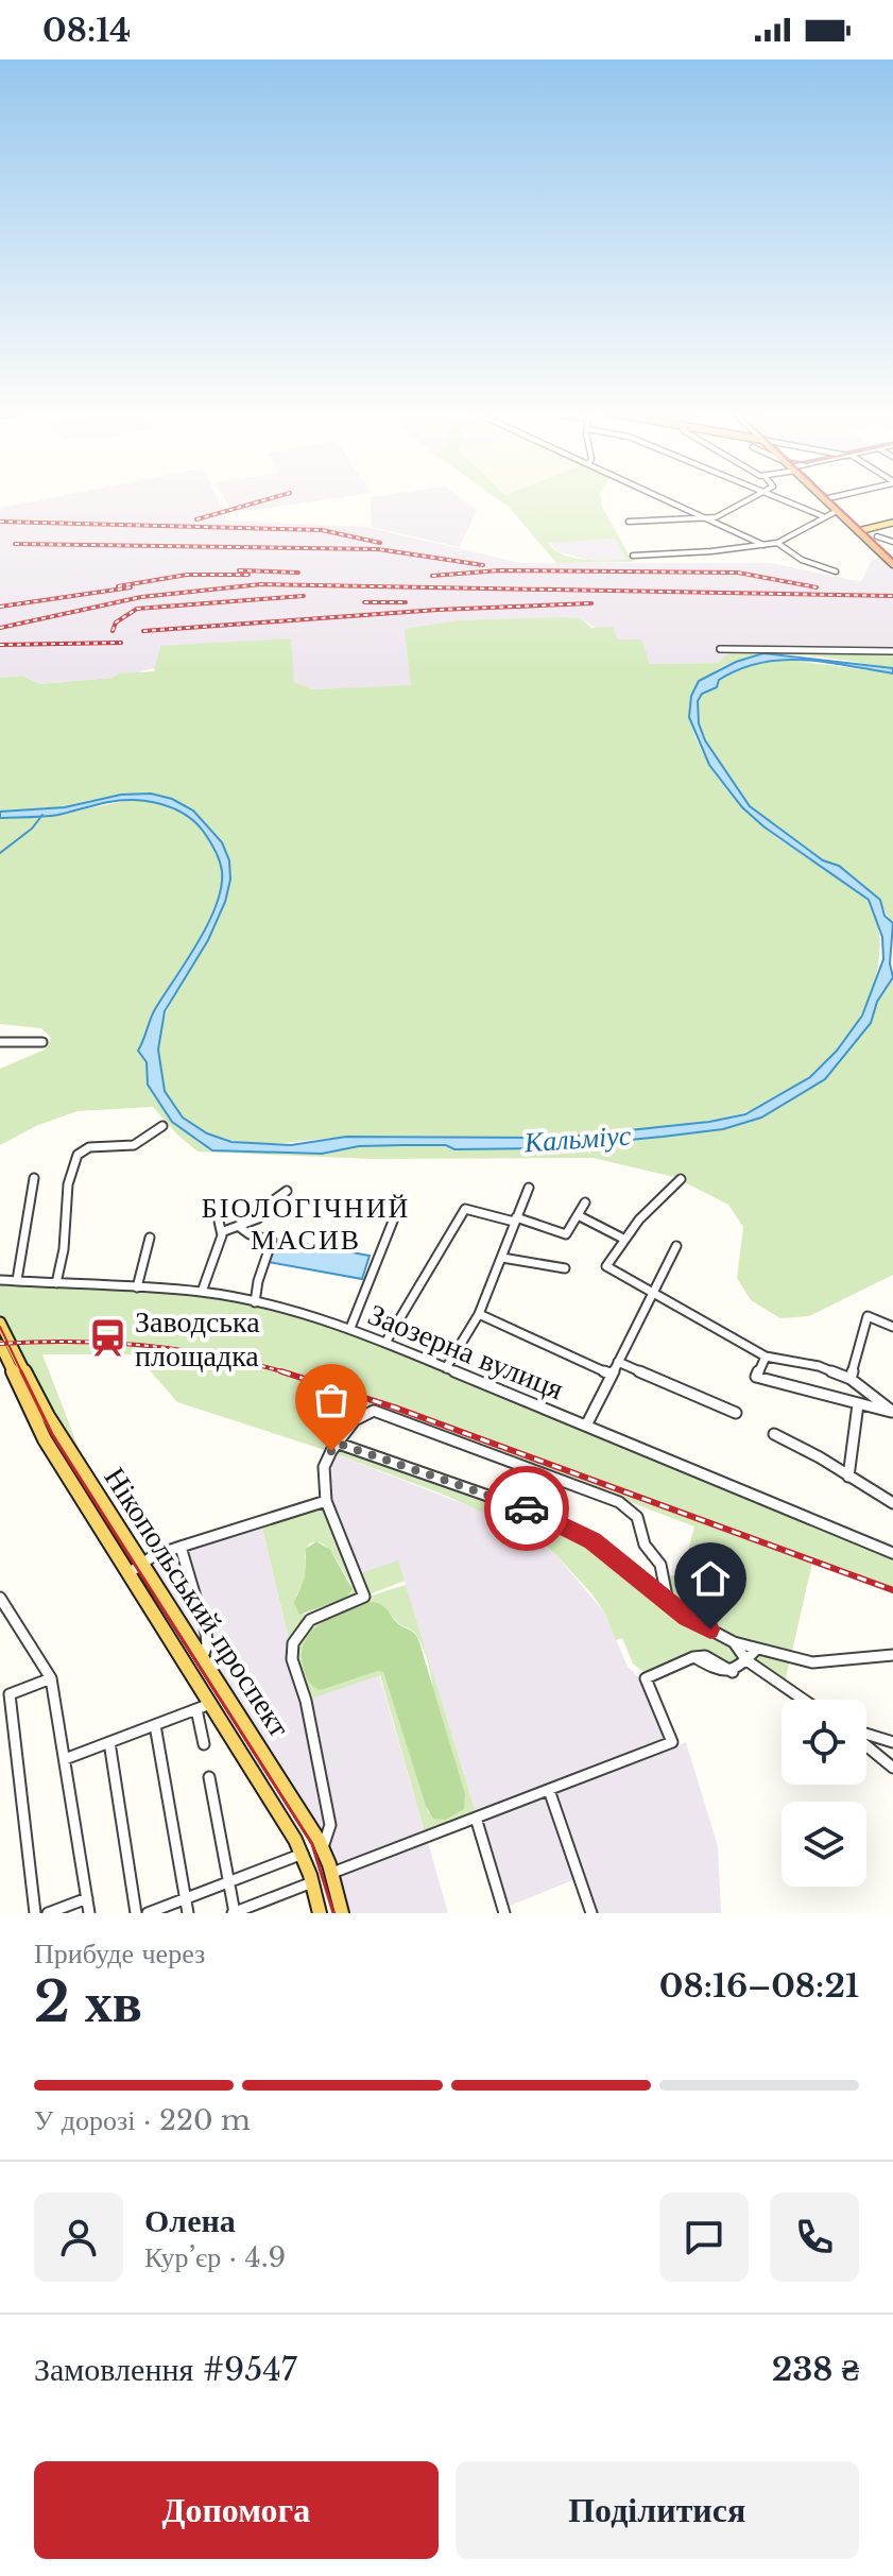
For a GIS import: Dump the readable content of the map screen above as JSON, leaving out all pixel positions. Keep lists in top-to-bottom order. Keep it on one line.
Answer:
{"streets":{"main road":["Нікопольський проспект"],"street":["Заозерна вулиця"]},"districts":["БІОЛОГІЧНИЙ МАСИВ"],"water":["Кальміус"],"places":{"station":["Заводська площадка"]},"page":{"status":"08:14","heading":["2 хв","Прибуде через","08:16–08:21"],"panel":["Олена","Кур’єр · 4.9","Замовлення #9547","238 ₴"],"bar":"У дорозі · 220 m","buttons":["Допомога","Поділитися"]}}
